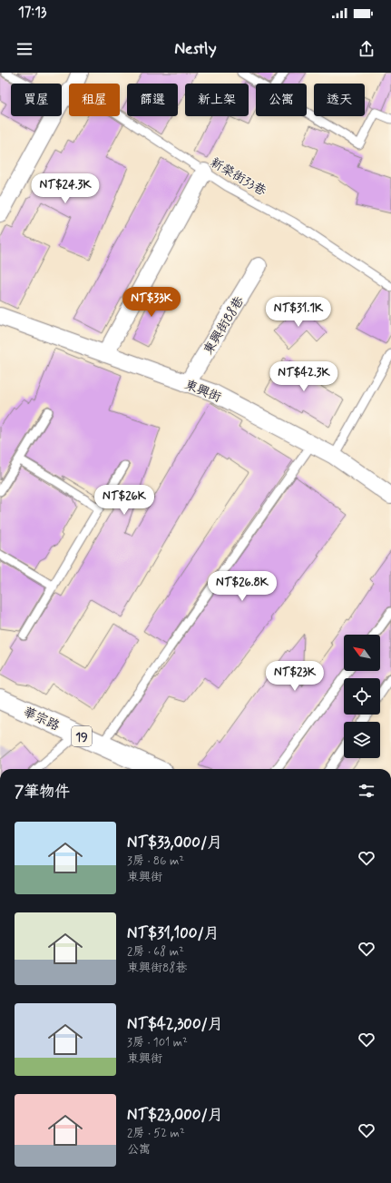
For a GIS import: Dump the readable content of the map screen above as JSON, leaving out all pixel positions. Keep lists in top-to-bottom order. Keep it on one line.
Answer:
{"streets":{"main road":["華宗路","19"],"street":["東興街88巷","東興街"],"lane":["新榮街33巷"]},"crossings":[["東興街88巷","東興街"]],"north":"top left","page":{"status":"17:13","header":"Nestly","chip":["買屋","租屋","篩選","新上架","公寓","透天"],"price":["NT$24.3K","NT$33K","NT$31.1K","NT$42.3K","NT$26K","NT$26.8K","NT$23K"],"heading":"7筆物件","list":[{"name":"NT$33,000/月","note":"3房 · 86 m² · 東興街"},{"name":"NT$31,100/月","note":"2房 · 68 m² · 東興街88巷"},{"name":"NT$42,300/月","note":"3房 · 101 m² · 東興街"},{"name":"NT$23,000/月","note":"2房 · 52 m² · 公寓"}]}}
